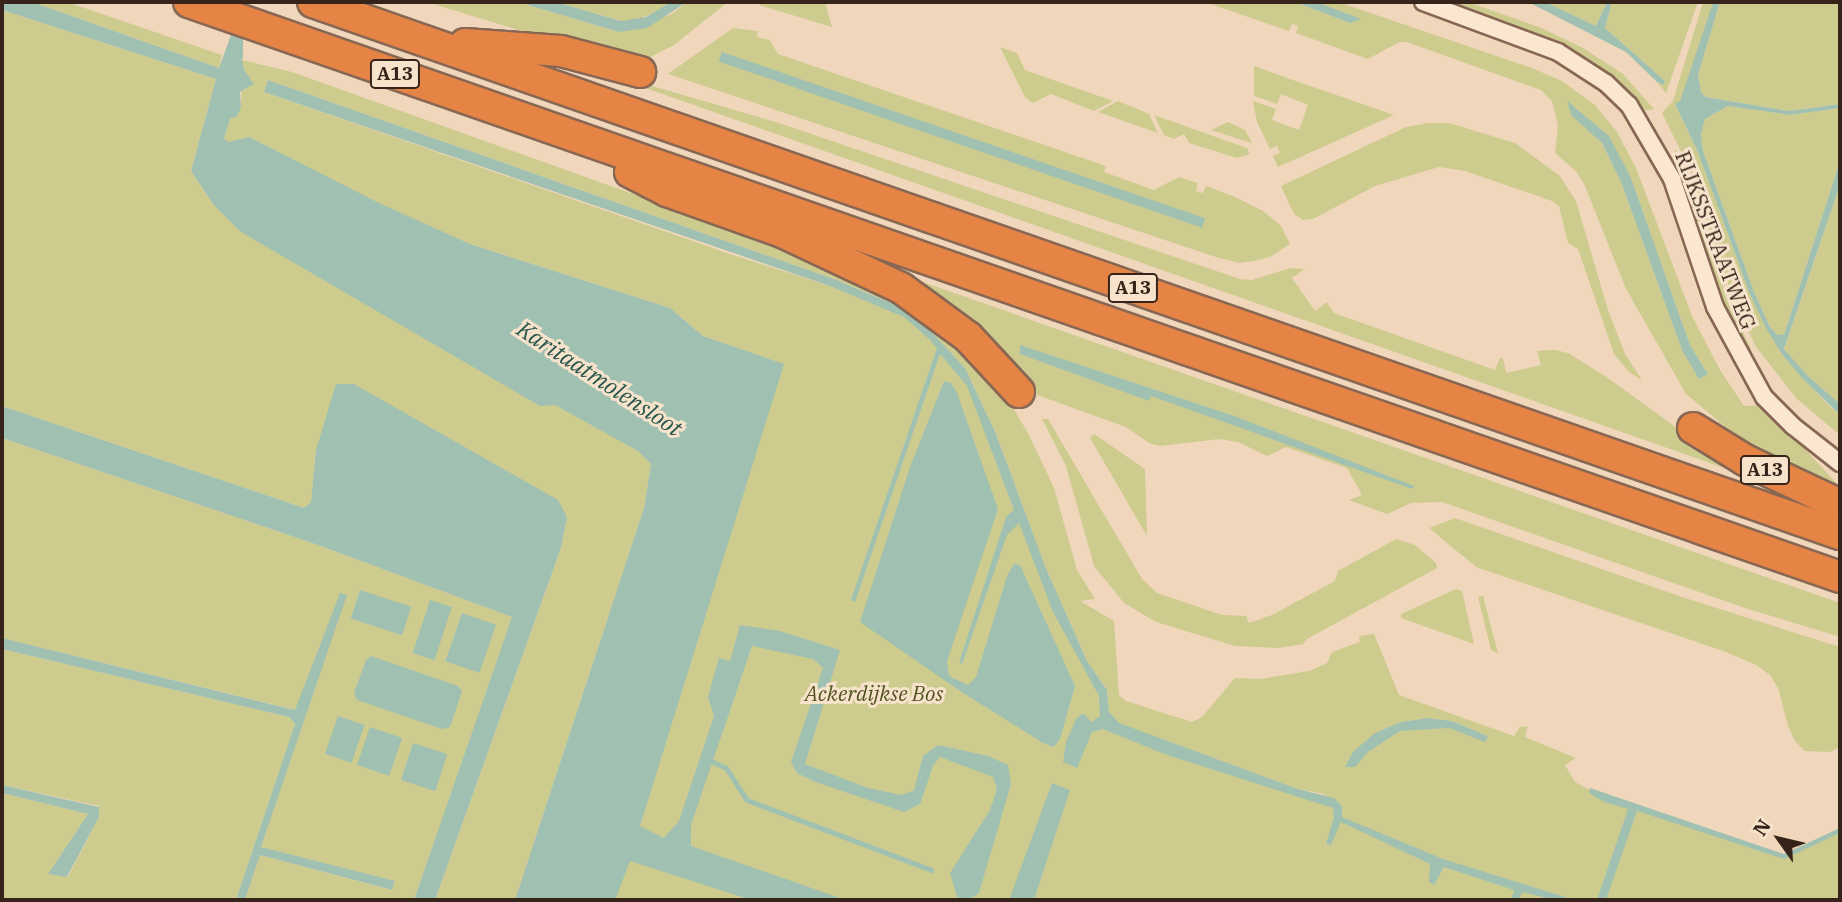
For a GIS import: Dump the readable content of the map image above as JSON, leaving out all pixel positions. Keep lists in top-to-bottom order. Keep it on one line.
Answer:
{"streets":{"highway":["A13"],"street":["RIJKSSTRAATWEG"]},"water":["Karitaatmolensloot"],"parks":["Ackerdijkse Bos"],"north":"top left"}
